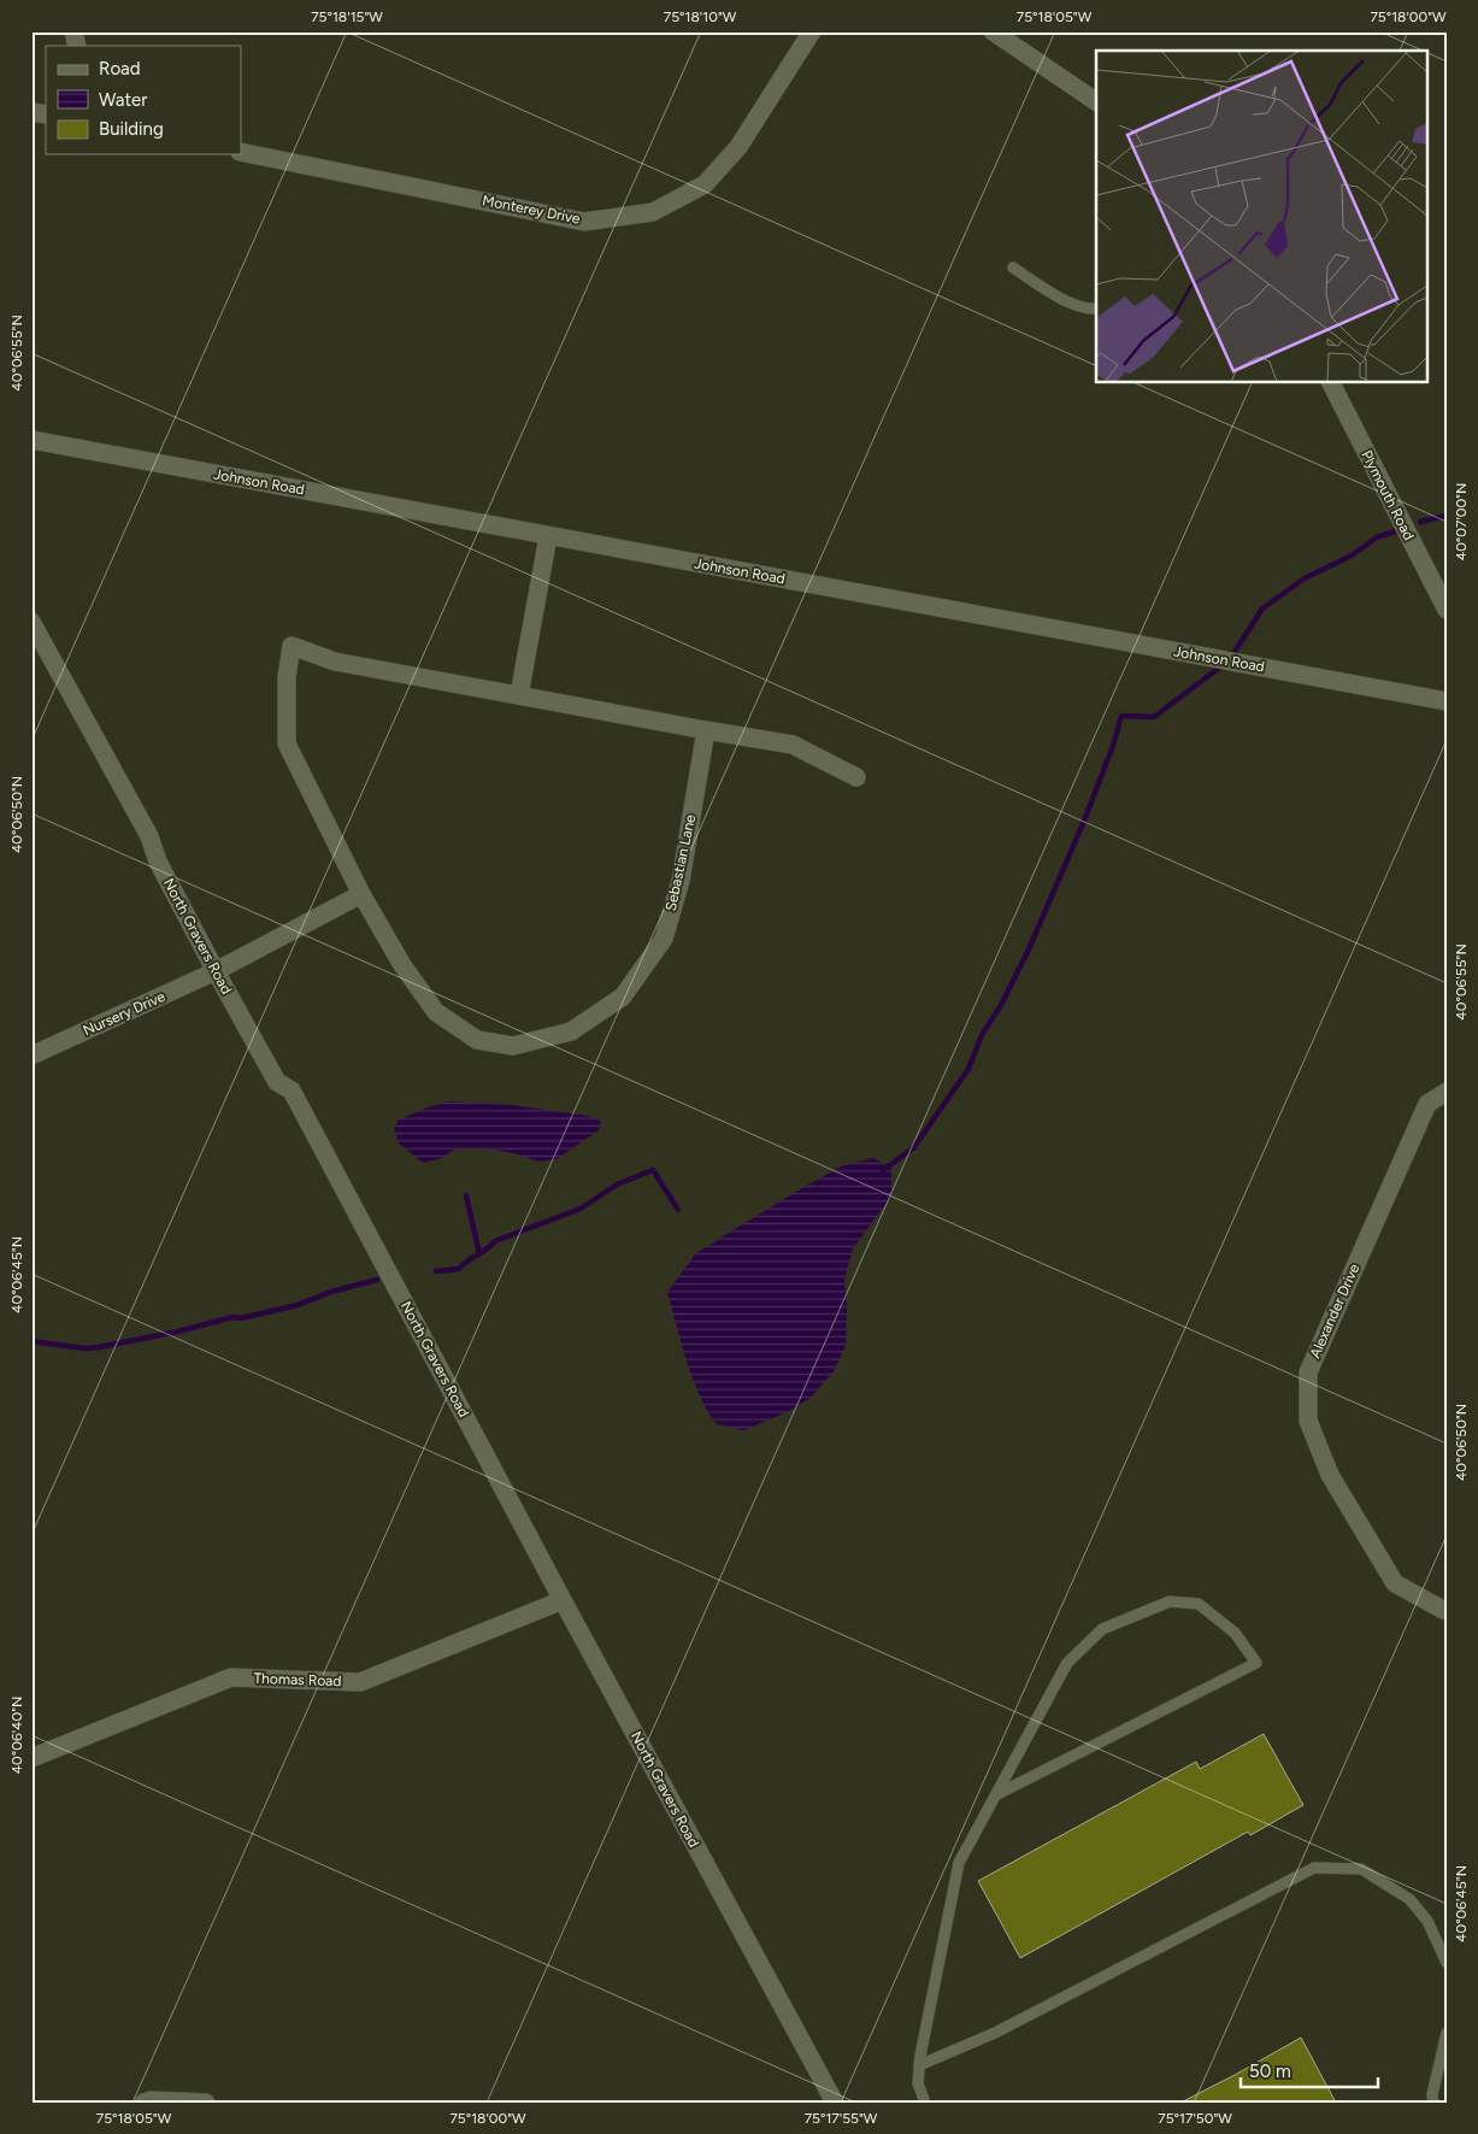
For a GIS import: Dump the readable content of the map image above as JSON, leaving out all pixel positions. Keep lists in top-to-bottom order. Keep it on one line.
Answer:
{"streets":{"street":["Monterey Drive","Johnson Road","Plymouth Road","Sebastian Lane","North Gravers Road","Nursery Drive","Alexander Drive","Thomas Road"]},"crossings":[["North Gravers Road","Nursery Drive"],["North Gravers Road","Thomas Road"]],"legend":["Road","Water","Building"],"scale_bar":"50 m","coordinates":["75°18'15\"W","75°18'10\"W","75°18'05\"W","75°18'00\"W","40°06'55\"N","40°07'00\"N","40°06'50\"N","40°06'45\"N","40°06'40\"N","75°17'55\"W","75°17'50\"W"]}
